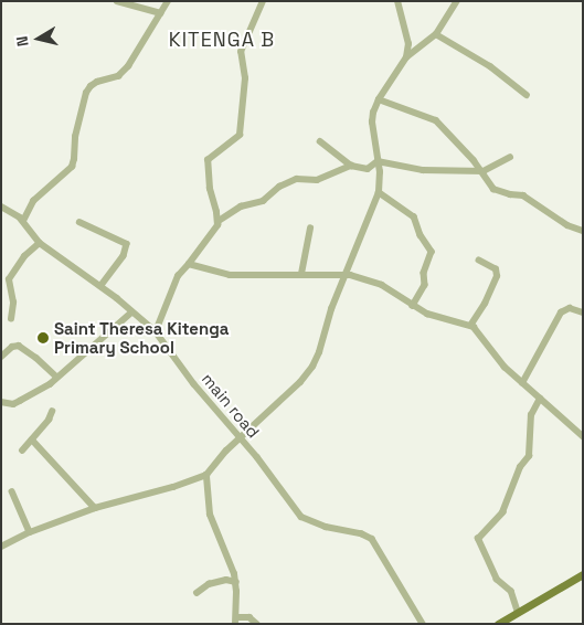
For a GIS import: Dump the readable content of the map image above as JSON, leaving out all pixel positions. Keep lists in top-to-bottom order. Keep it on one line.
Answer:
{"streets":{"street":["main road"]},"districts":["KITENGA B"],"places":["Saint Theresa Kitenga Primary School"],"north":"left"}
